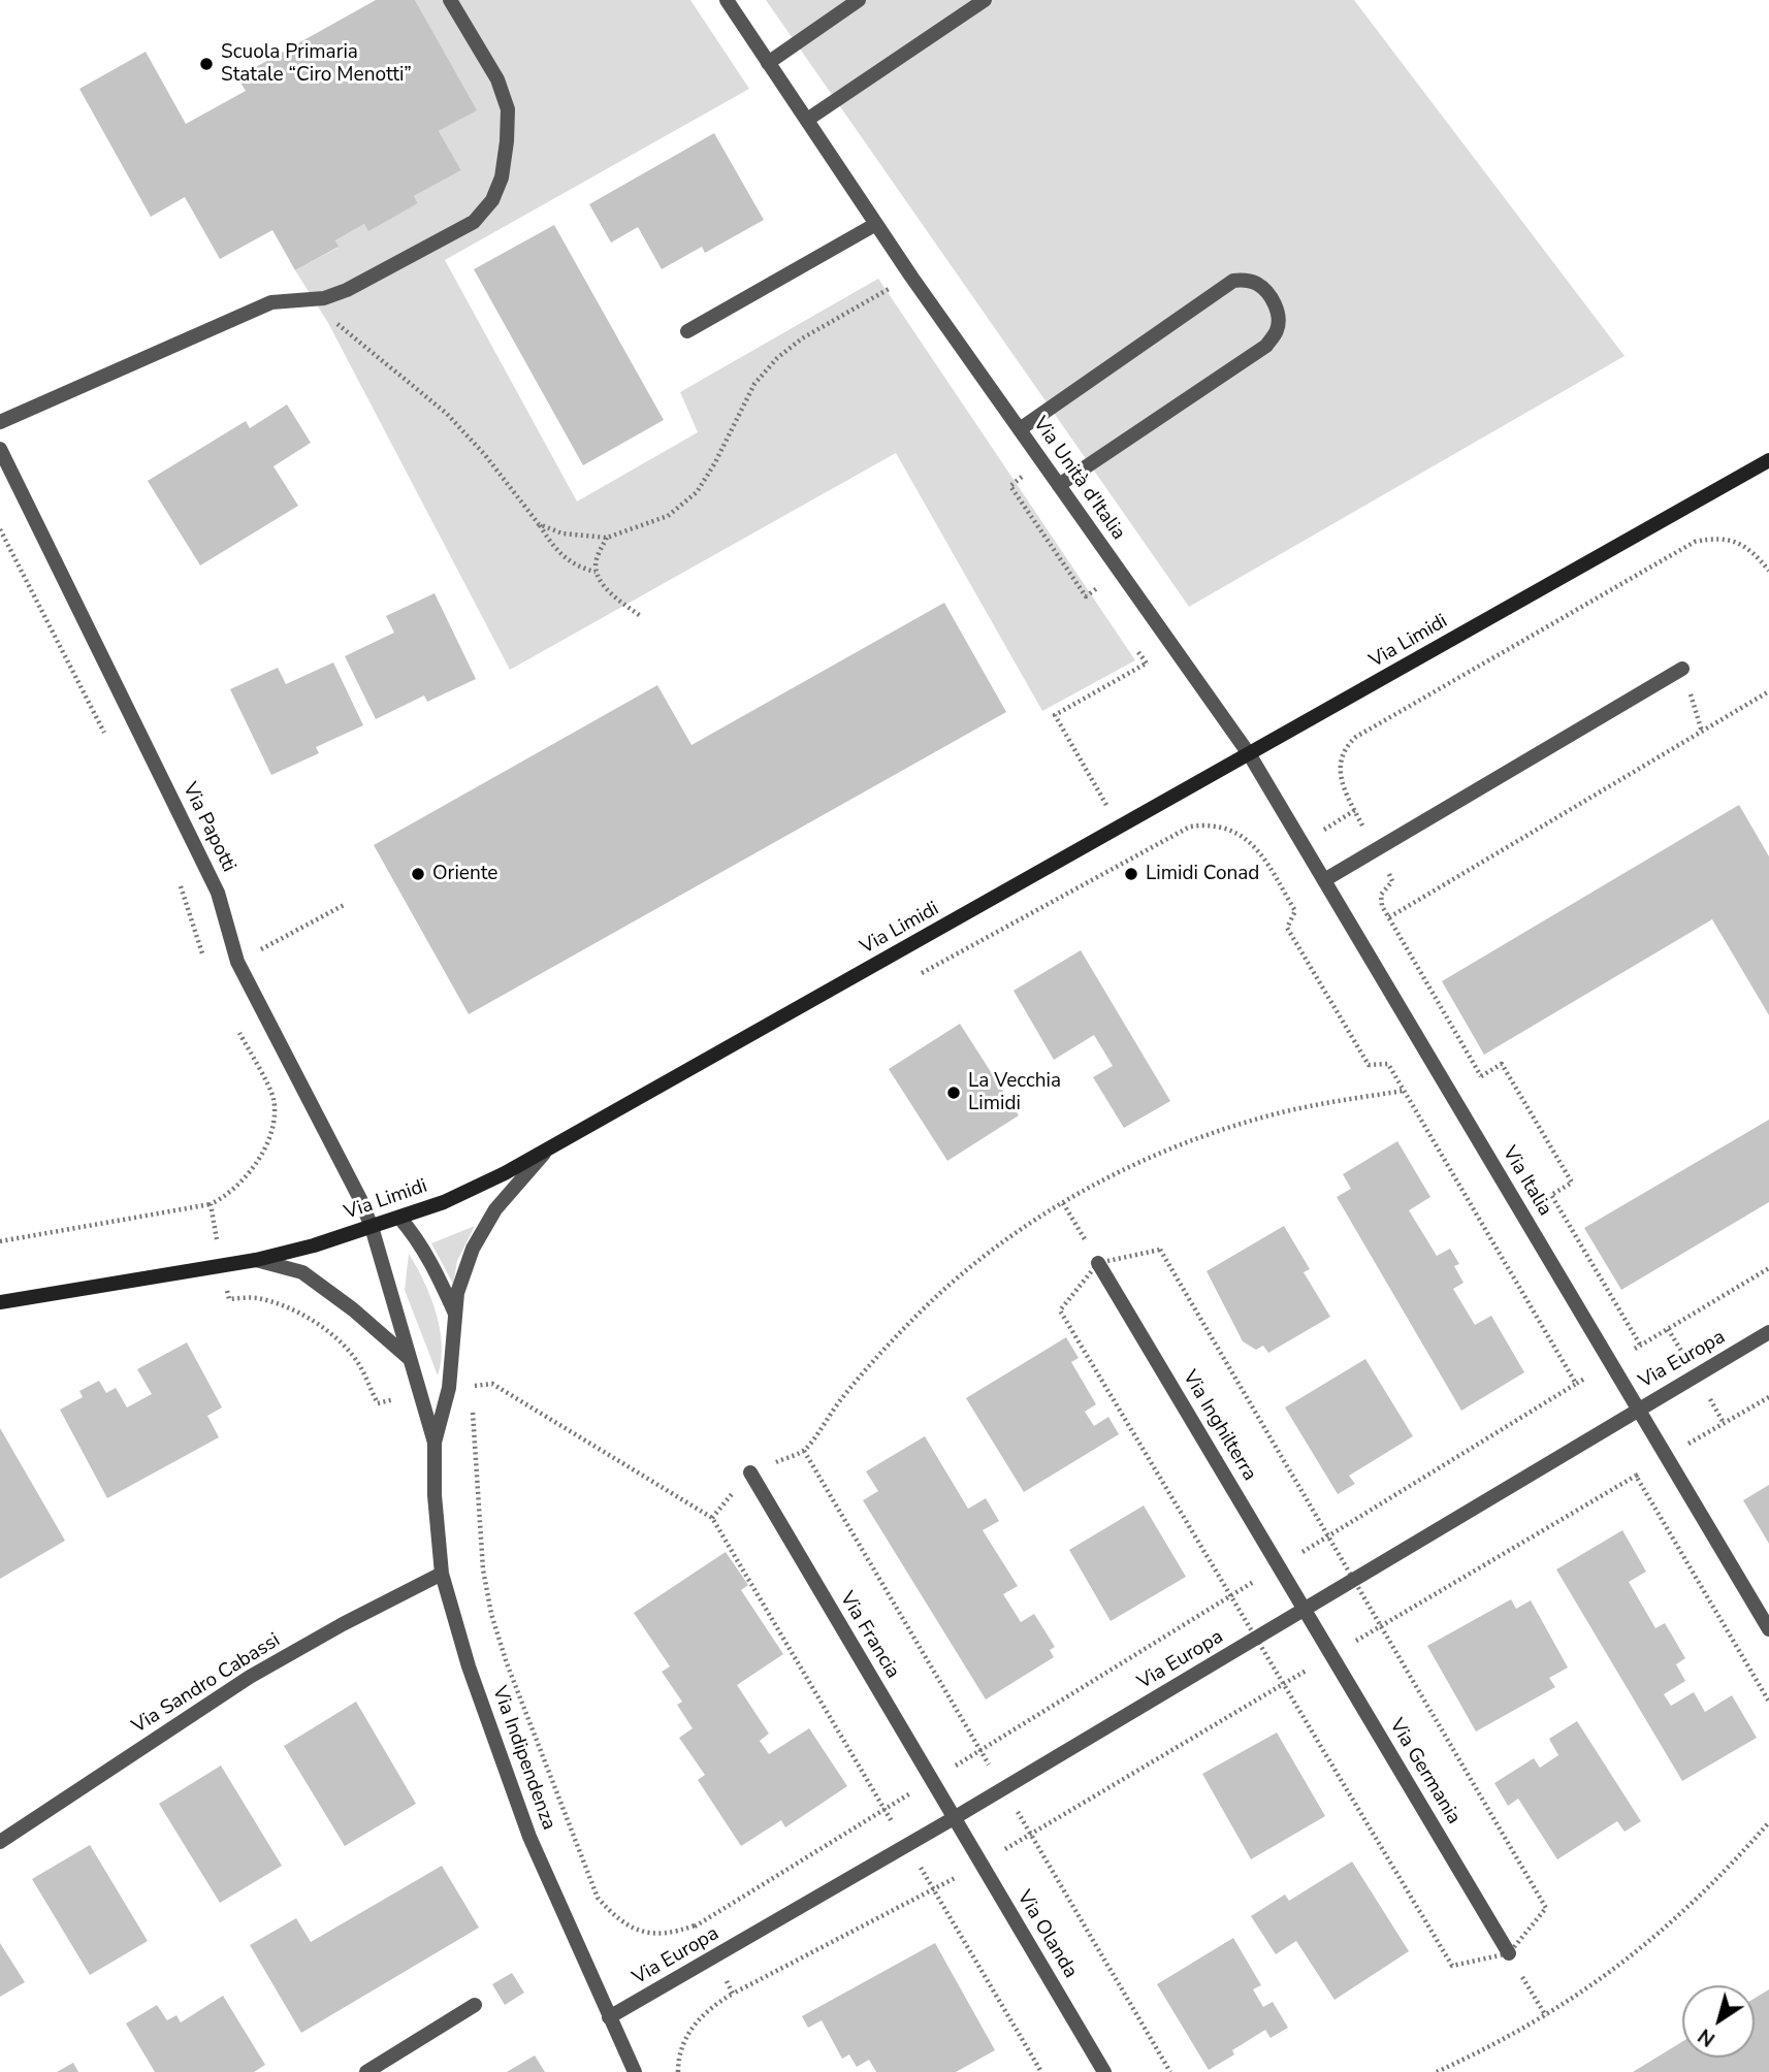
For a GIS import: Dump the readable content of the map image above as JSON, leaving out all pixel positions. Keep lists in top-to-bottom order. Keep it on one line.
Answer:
{"streets":{"main road":["Via Limidi"],"street":["Via Unità d'Italia","Via Papotti","Via Italia","Via Europa","Via Inghilterra","Via Francia","Via Sandro Cabassi","Via Indipendenza","Via Germania","Via Olanda"]},"crossings":[["Via Unità d'Italia","Via Limidi"],["Via Unità d'Italia","Via Italia"],["Via Limidi","Via Papotti"],["Via Limidi","Via Italia"],["Via Limidi","Via Indipendenza"],["Via Papotti","Via Indipendenza"],["Via Italia","Via Europa"],["Via Europa","Via Inghilterra"],["Via Europa","Via Francia"],["Via Europa","Via Indipendenza"],["Via Europa","Via Germania"],["Via Europa","Via Olanda"],["Via Inghilterra","Via Germania"],["Via Francia","Via Olanda"],["Via Sandro Cabassi","Via Indipendenza"]],"places":["Scuola Primaria Statale “Ciro Menotti”","Oriente","Limidi Conad","La Vecchia Limidi"],"north":"bottom left"}
